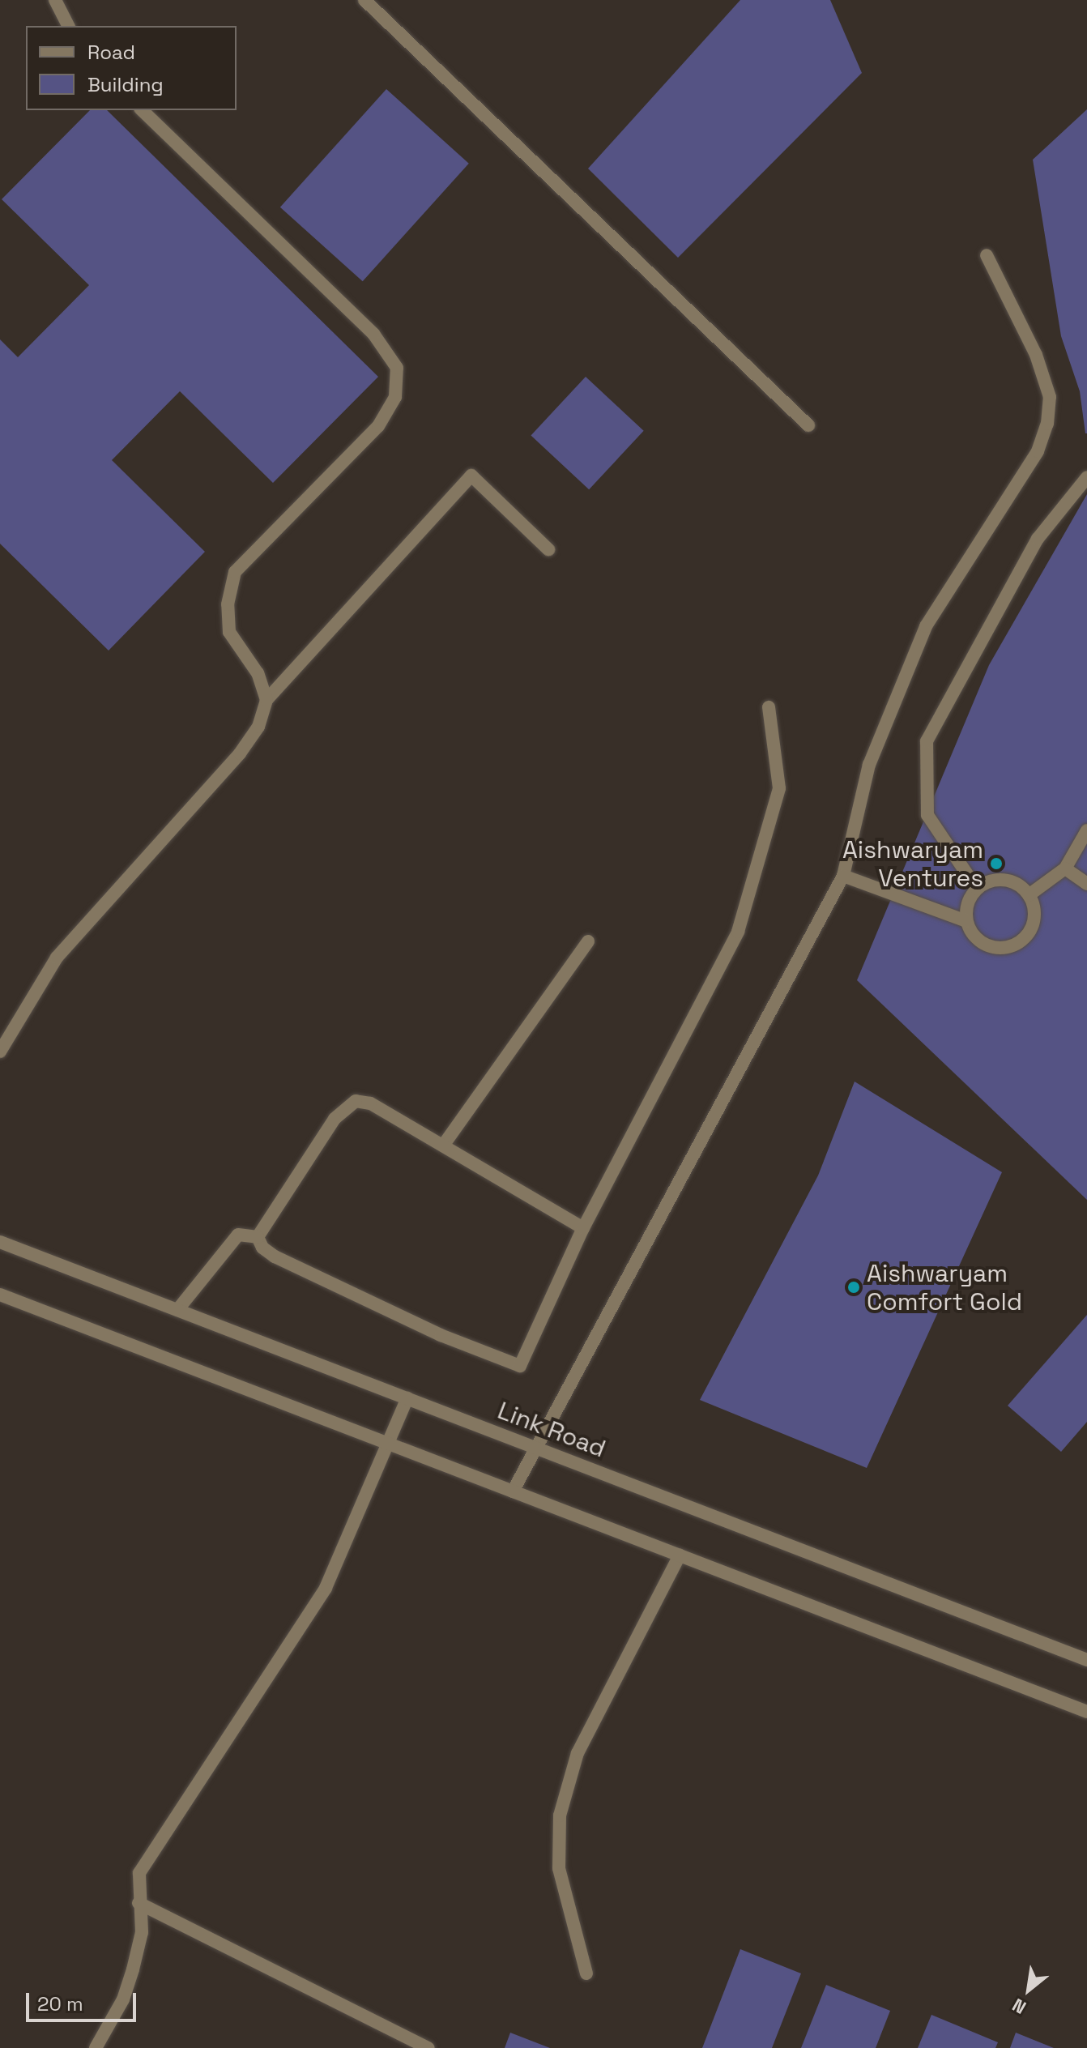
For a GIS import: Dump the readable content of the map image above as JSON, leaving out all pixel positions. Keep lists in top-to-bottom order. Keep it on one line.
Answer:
{"streets":{"street":["Link Road"]},"places":["Aishwaryam Ventures","Aishwaryam Comfort Gold"],"legend":["Road","Building"],"scale_bar":"20 m","north":"bottom left"}
